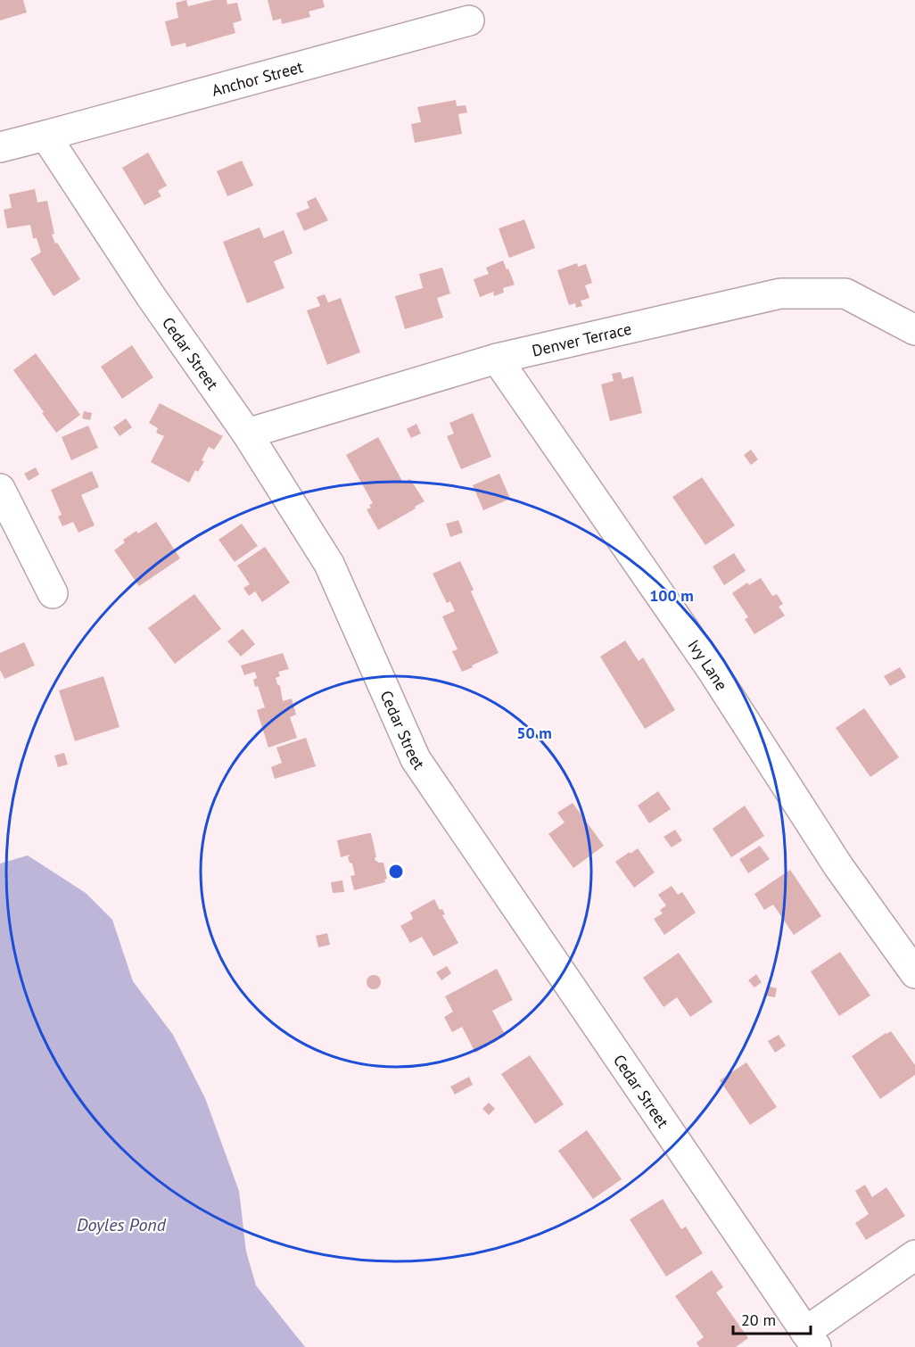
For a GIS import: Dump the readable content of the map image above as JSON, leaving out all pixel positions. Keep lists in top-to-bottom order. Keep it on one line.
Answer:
{"streets":{"street":["Anchor Street","Denver Terrace","Cedar Street","Ivy Lane"]},"crossings":[["Anchor Street","Cedar Street"],["Denver Terrace","Cedar Street"],["Denver Terrace","Ivy Lane"]],"water":["Doyles Pond"],"scale_bar":"20 m","rings":["100 m","50 m"]}
